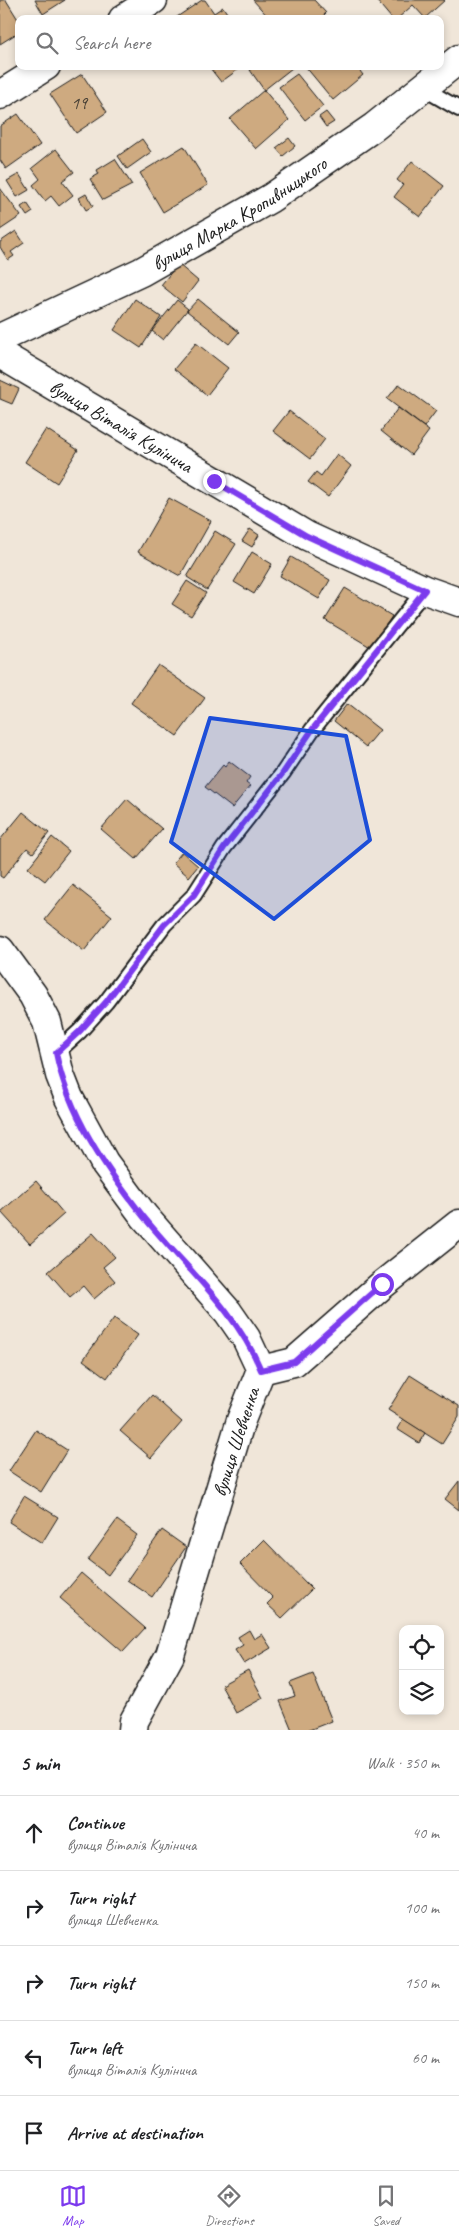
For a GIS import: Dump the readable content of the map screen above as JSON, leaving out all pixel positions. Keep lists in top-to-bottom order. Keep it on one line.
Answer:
{"streets":{"street":["вулиця Марка Кропивницького","вулиця Віталія Кулінича","вулиця Шевченка"]},"house_numbers":["19"],"page":{"search":"Search here","heading":["5 min","Walk · 350 m"],"list":[["Continue","вулиця Віталія Кулінича","40 m"],["Turn right","вулиця Шевченка","100 m"],["Turn right","150 m"],["Turn left","вулиця Віталія Кулінича","60 m"],"Arrive at destination"],"nav":["Map","Directions","Saved"]}}
